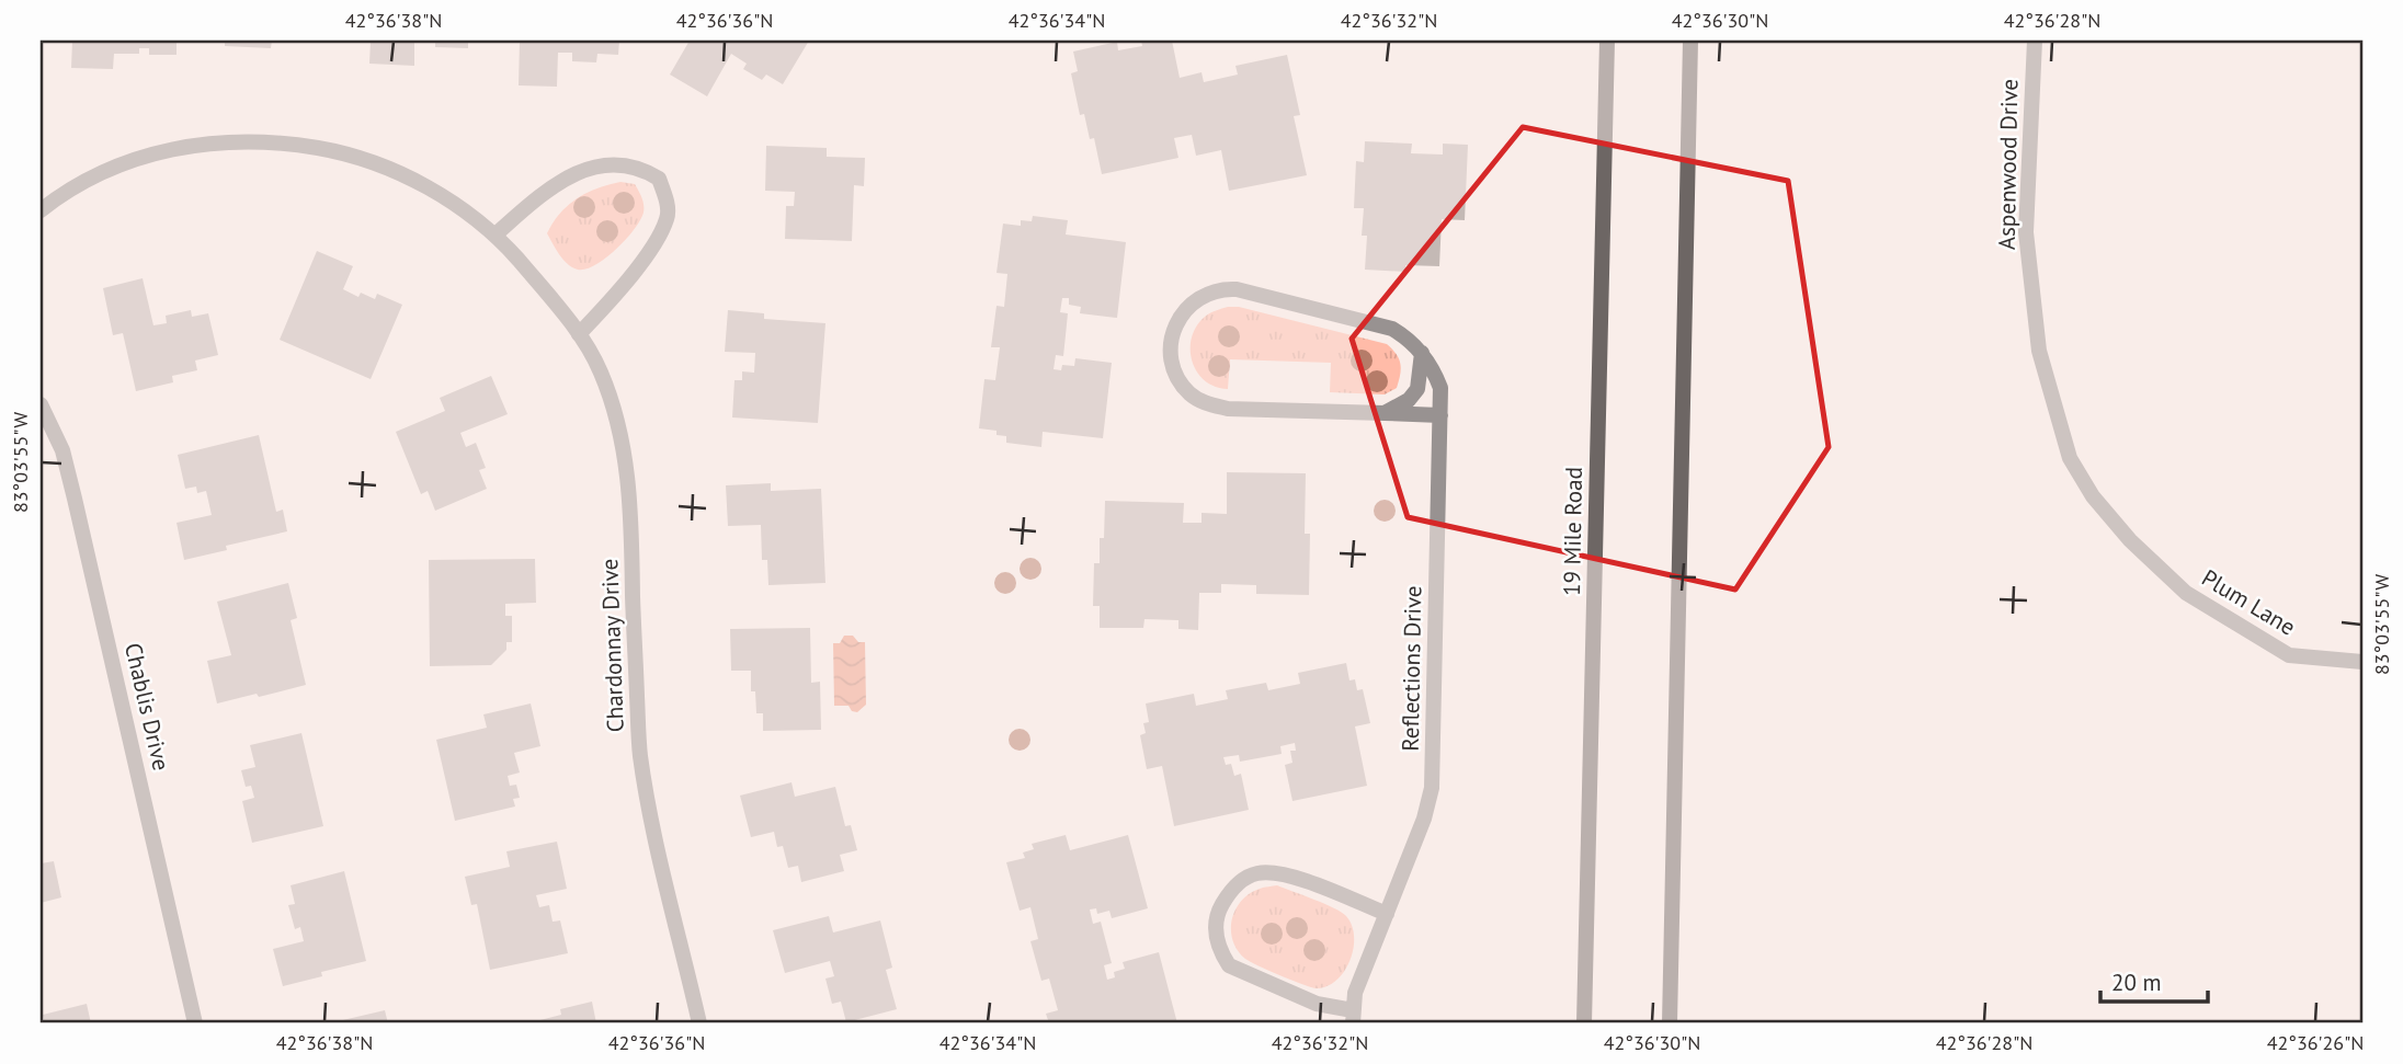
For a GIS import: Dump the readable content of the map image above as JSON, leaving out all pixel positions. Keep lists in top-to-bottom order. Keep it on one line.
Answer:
{"streets":{"main road":["19 Mile Road"],"street":["Aspenwood Drive","Plum Lane","Chardonnay Drive","Reflections Drive","Chablis Drive"]},"crossings":[["Aspenwood Drive","Plum Lane"]],"scale_bar":"20 m","coordinates":["42°36'38\"N","42°36'36\"N","42°36'34\"N","42°36'32\"N","42°36'30\"N","42°36'28\"N","83°03'55\"W","42°36'26\"N"]}
